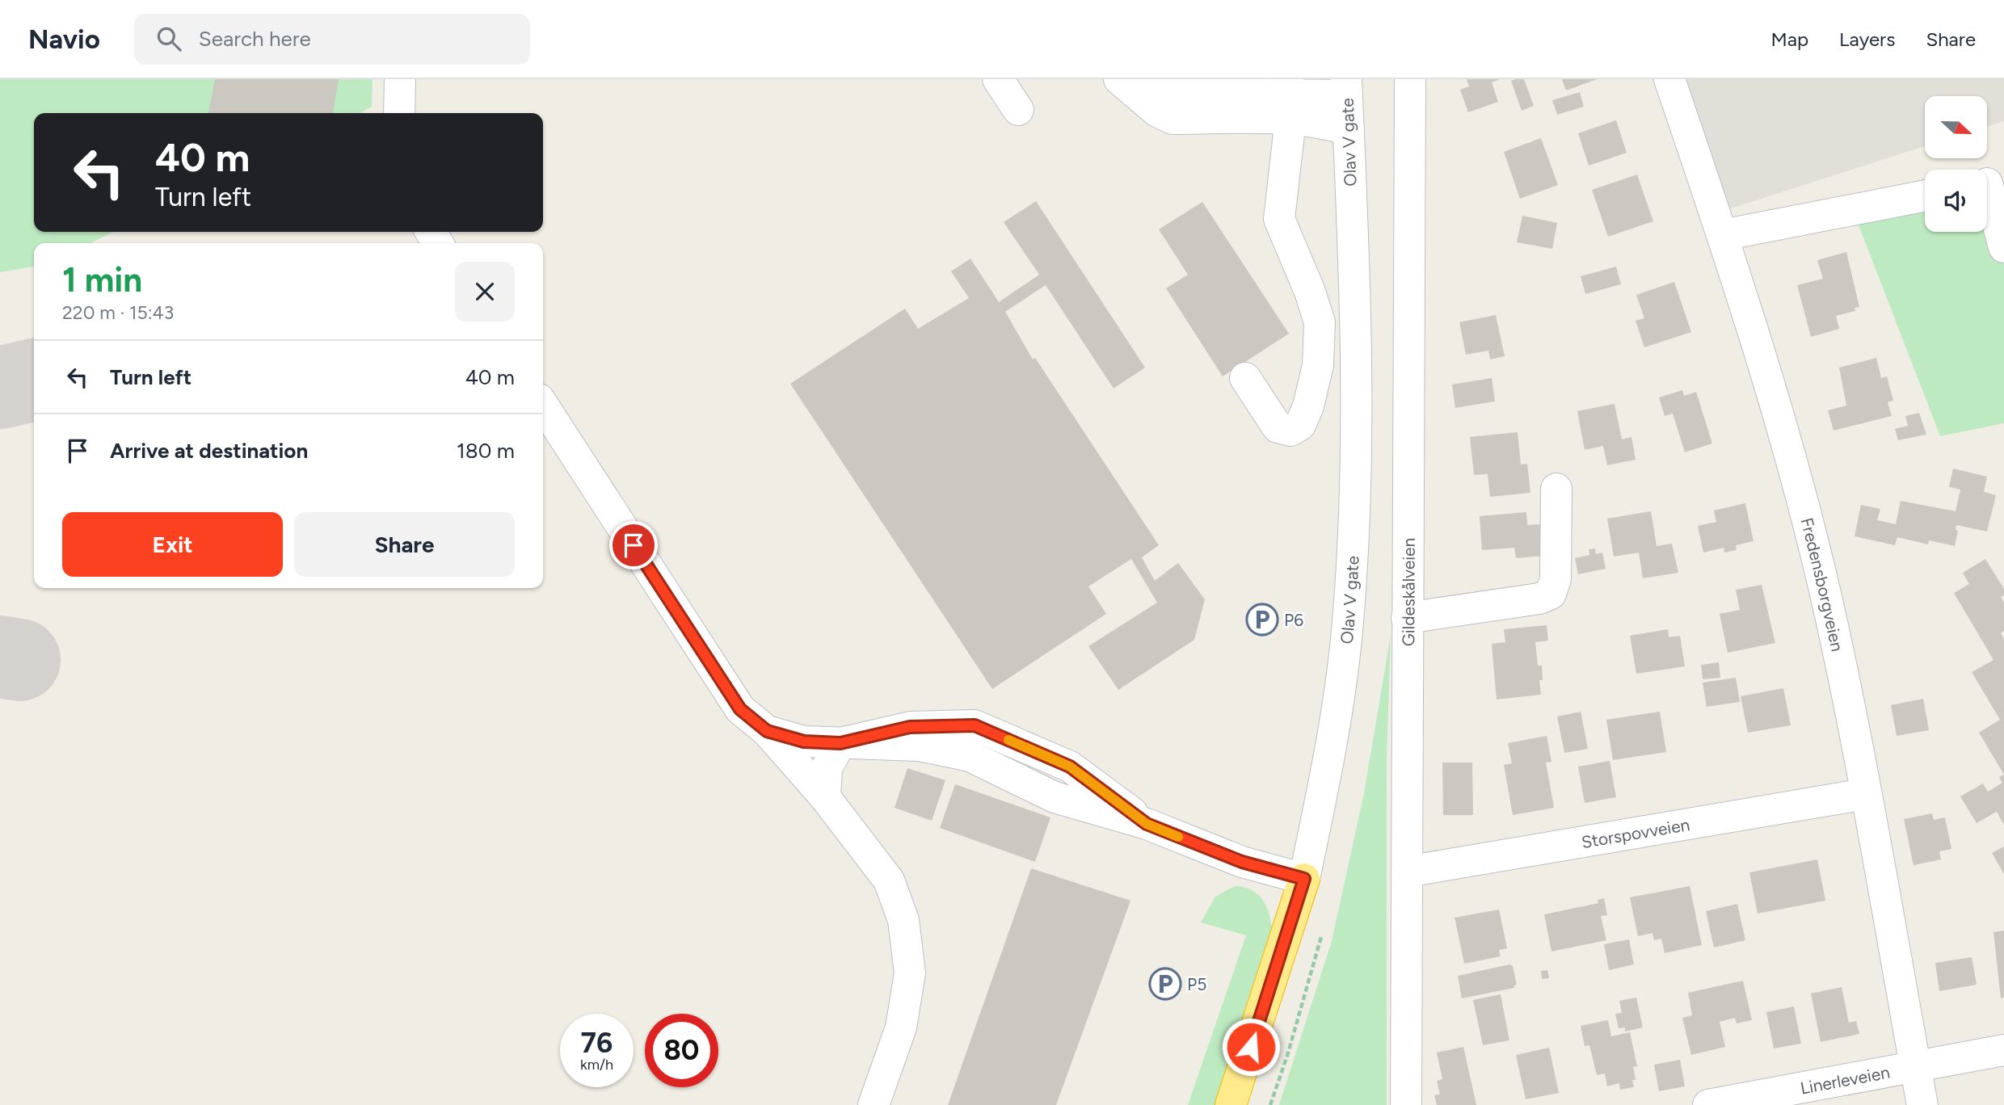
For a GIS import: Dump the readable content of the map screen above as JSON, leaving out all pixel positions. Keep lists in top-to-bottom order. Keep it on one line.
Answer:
{"streets":{"highway":["Olav V gate"],"street":["Fredensborgveien","Gildeskålveien","Storspovveien","Linerleveien"]},"crossings":[["Fredensborgveien","Storspovveien"],["Fredensborgveien","Linerleveien"],["Gildeskålveien","Storspovveien"]],"places":{"parking":["P6","P5"]},"north":"right","page":{"header":"Navio","search":"Search here","nav":["Map","Layers","Share"],"turn":["40 m","Turn left"],"heading":["1 min","220 m · 15:43"],"list":[{"name":"Turn left","value":"40 m"},{"name":"Arrive at destination","value":"180 m"}],"buttons":["Exit","Share"],"speed":"76 km/h","limit":"80"}}
